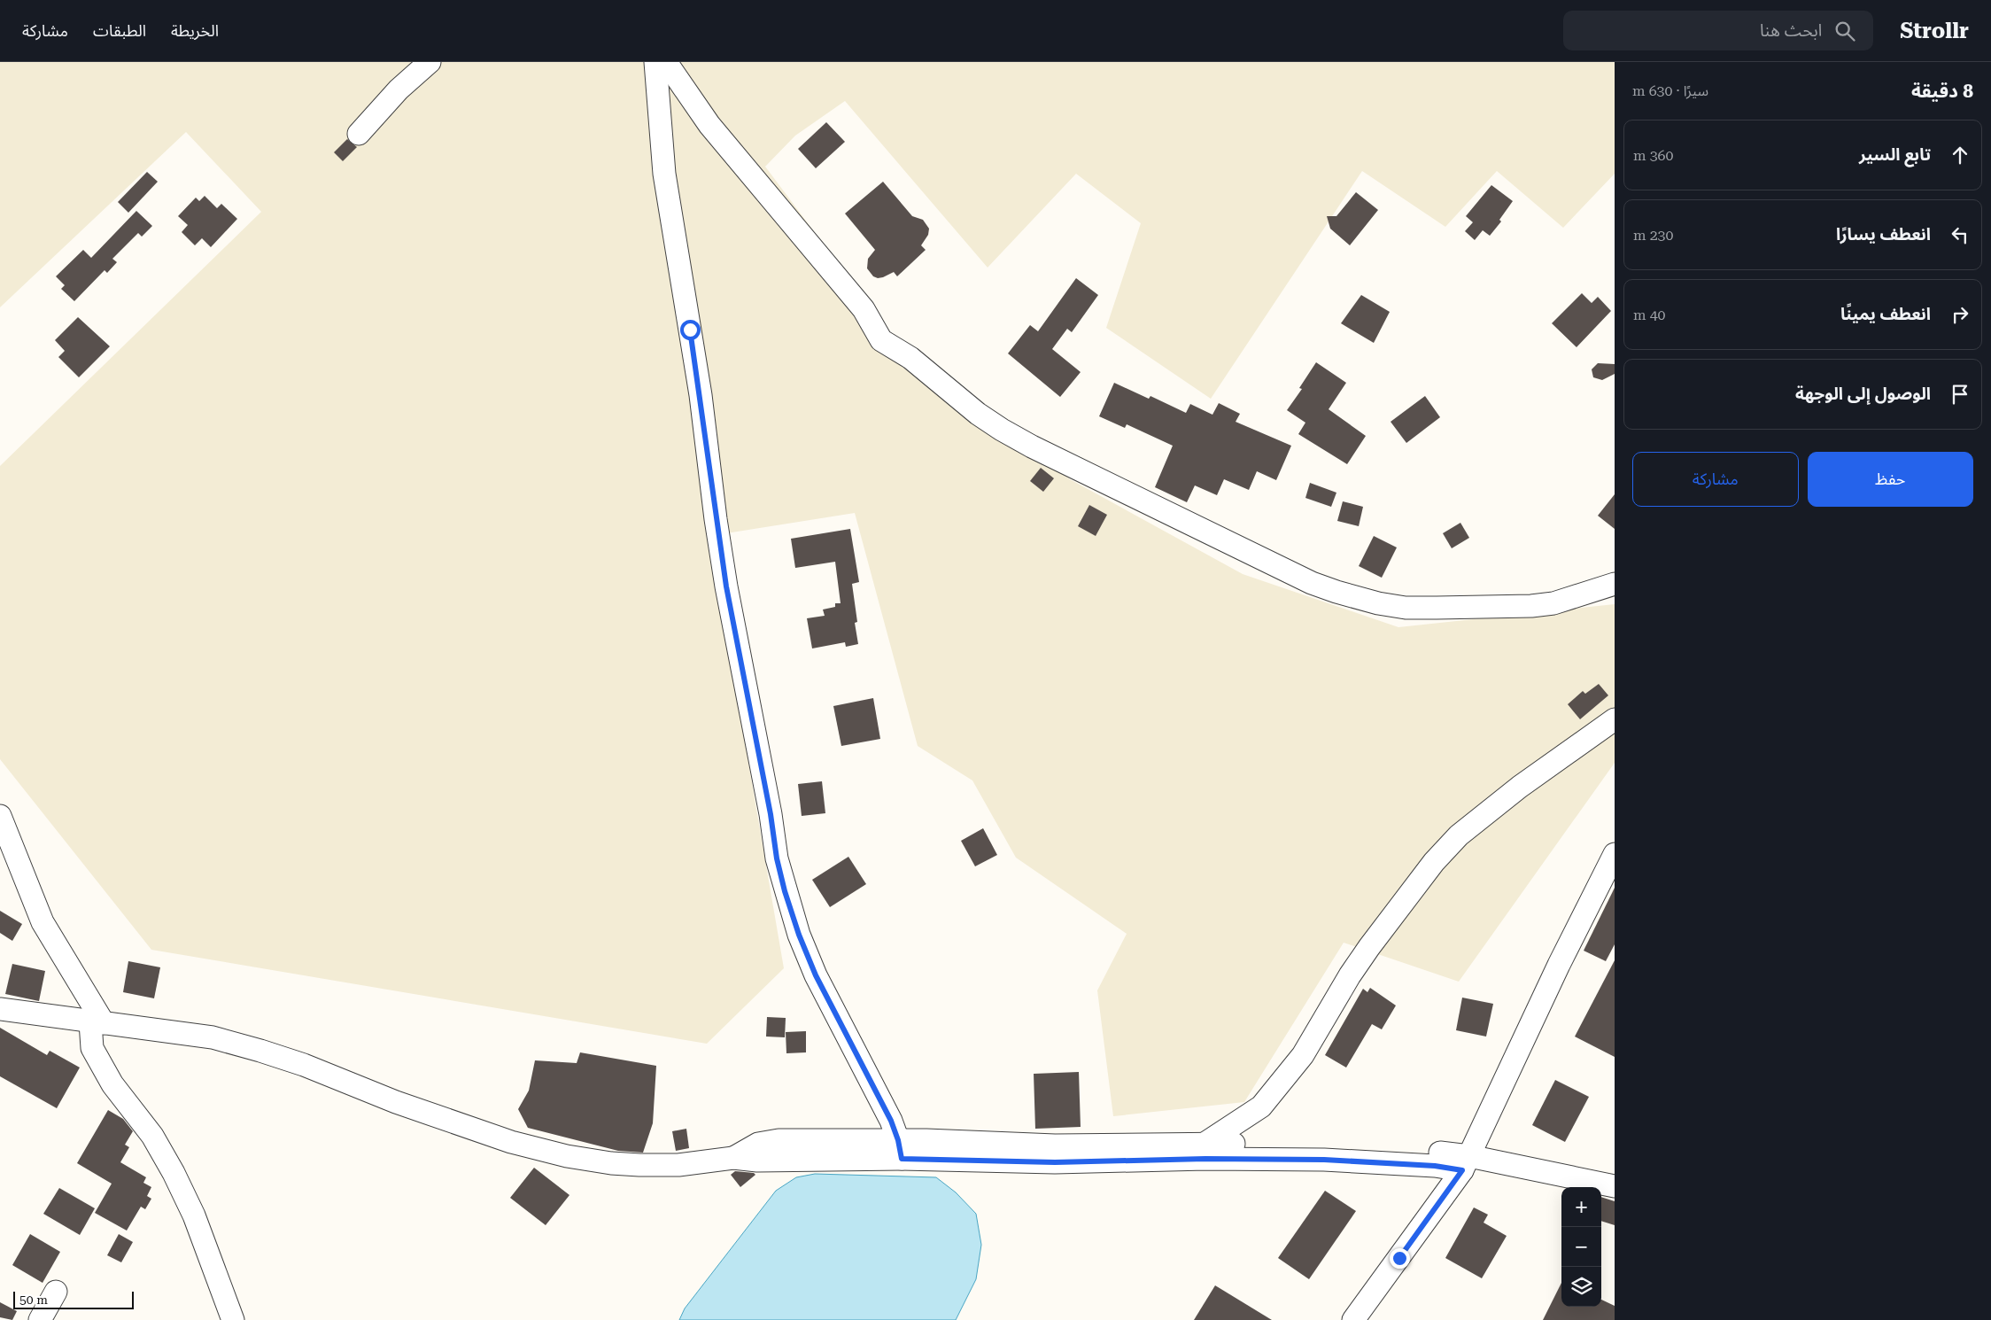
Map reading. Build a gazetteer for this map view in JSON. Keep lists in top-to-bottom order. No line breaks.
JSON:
{"scale_bar":"50 m","page":{"header":"Strollr","search":"ابحث هنا","nav":["الخريطة","الطبقات","مشاركة"],"heading":["8 دقيقة","سيرًا · 630 m"],"list":[["تابع السير","360 m"],["انعطف يسارًا","230 m"],["انعطف يمينًا","40 m"],"الوصول إلى الوجهة"],"buttons":["حفظ","مشاركة"],"map_buttons":["+","−"],"scale":"50 m"}}
